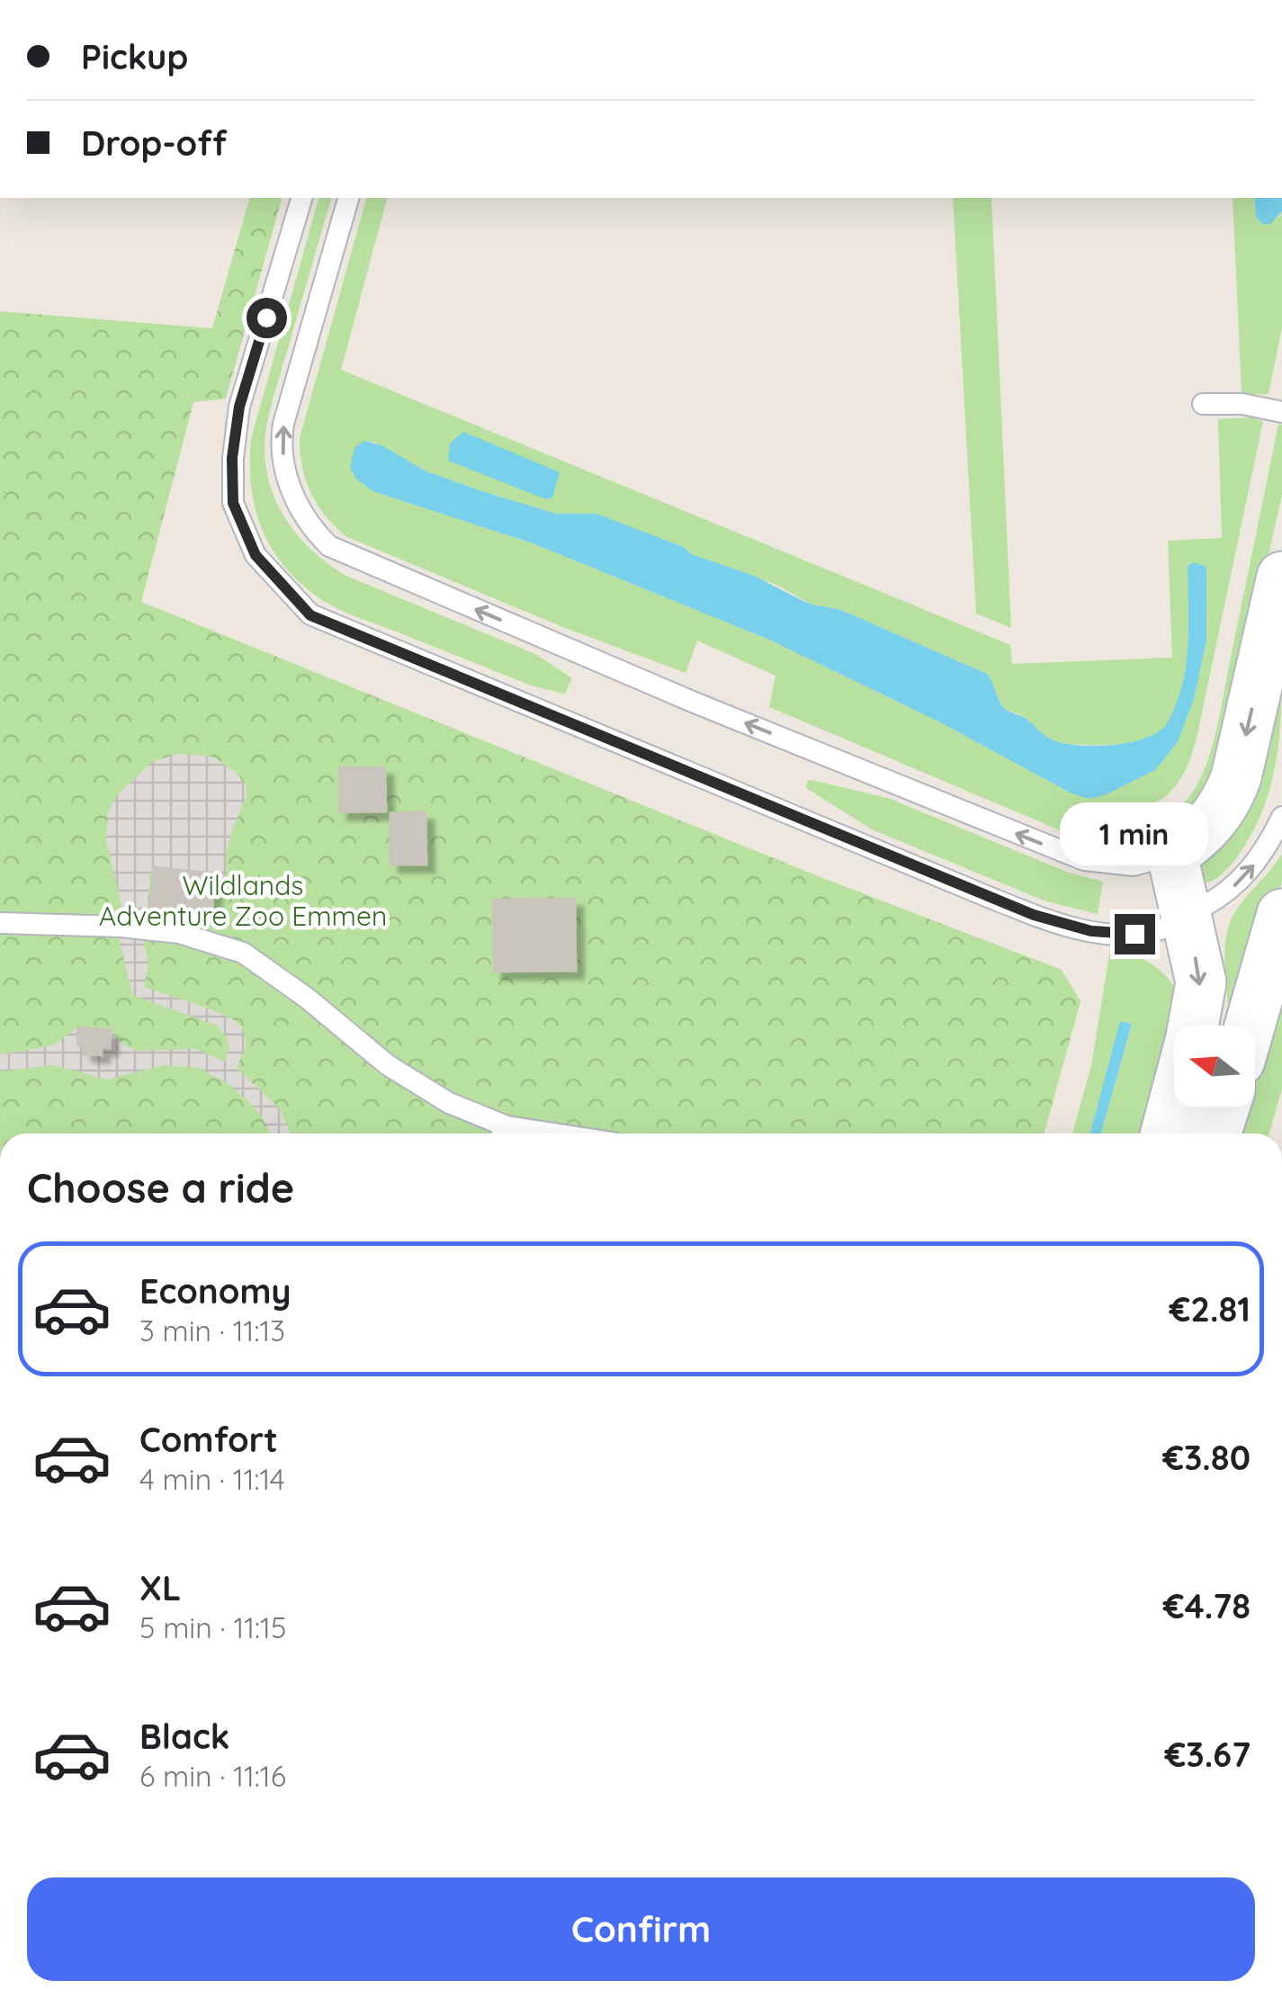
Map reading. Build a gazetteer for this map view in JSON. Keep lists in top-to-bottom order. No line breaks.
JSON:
{"parks":["Wildlands Adventure Zoo Emmen"],"north":"left","page":{"banner":["Pickup","Drop-off"],"bubble":"1 min","heading":"Choose a ride","list":[{"name":"Economy","note":"3 min · 11:13","value":"€2.81"},{"name":"Comfort","note":"4 min · 11:14","value":"€3.80"},{"name":"XL","note":"5 min · 11:15","value":"€4.78"},{"name":"Black","note":"6 min · 11:16","value":"€3.67"}],"buttons":"Confirm"}}
